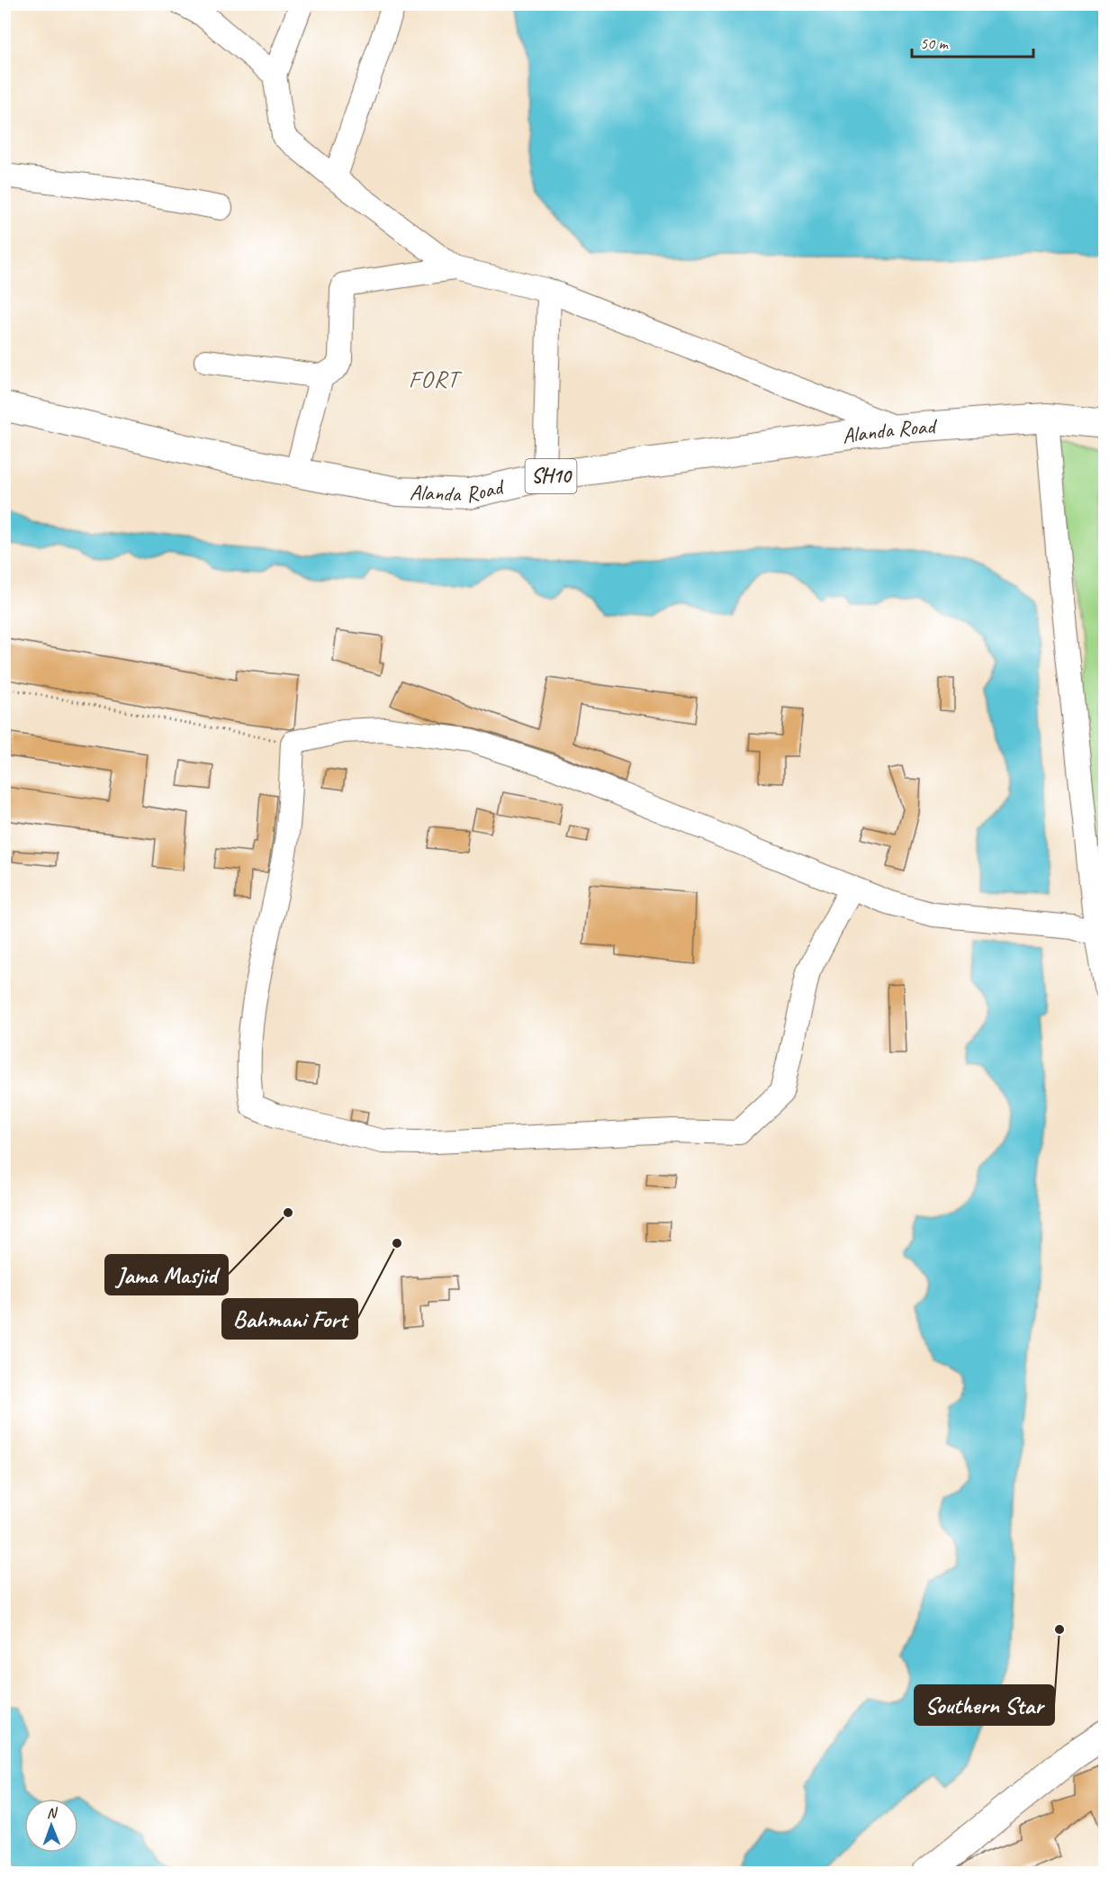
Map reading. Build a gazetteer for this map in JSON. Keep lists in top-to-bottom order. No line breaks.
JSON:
{"streets":{"main road":["Alanda Road","SH10"]},"districts":["FORT"],"places":["Jama Masjid","Bahmani Fort","Southern Star"],"scale_bar":"50 m","north":"top"}
